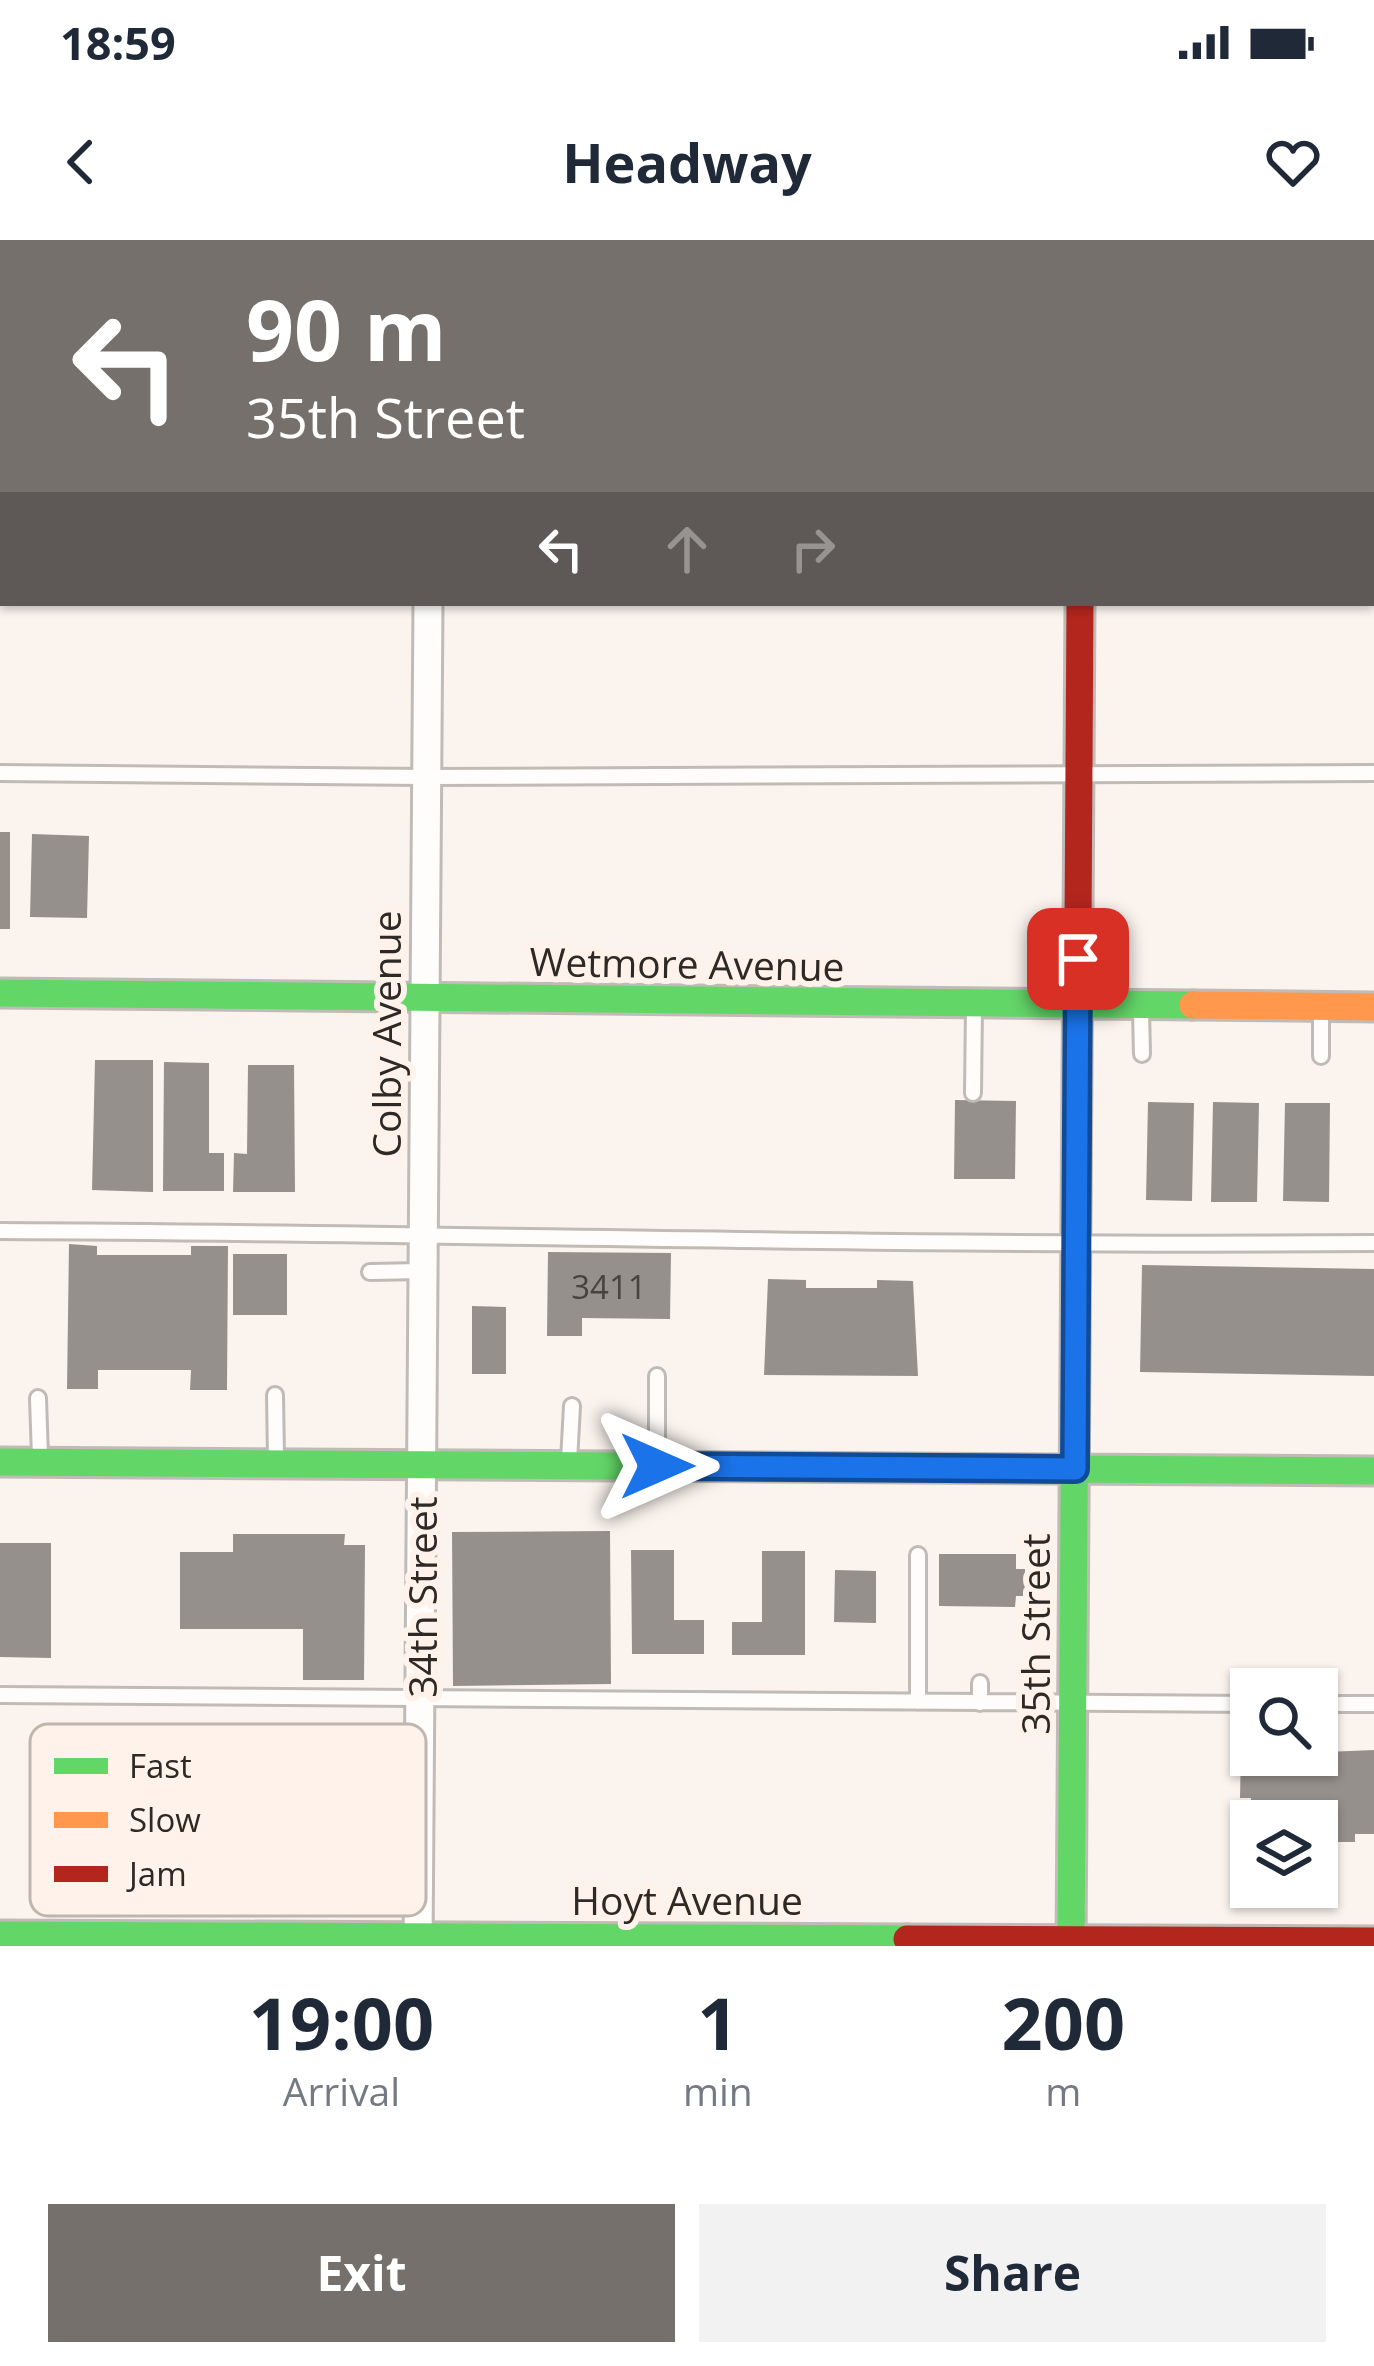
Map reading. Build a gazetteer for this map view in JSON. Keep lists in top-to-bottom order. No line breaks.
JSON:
{"streets":{"street":["Wetmore Avenue","Colby Avenue","34th Street","35th Street","Hoyt Avenue"]},"crossings":[["Wetmore Avenue","Colby Avenue"],["Wetmore Avenue","35th Street"],["Colby Avenue","34th Street"],["35th Street","Hoyt Avenue"]],"house_numbers":["3411"],"legend":["Fast","Slow","Jam"],"page":{"status":"18:59","header":"Headway","turn":["90 m","35th Street"],"eta":["19:00","Arrival","1","min","200","m"],"buttons":["Exit","Share"]}}
